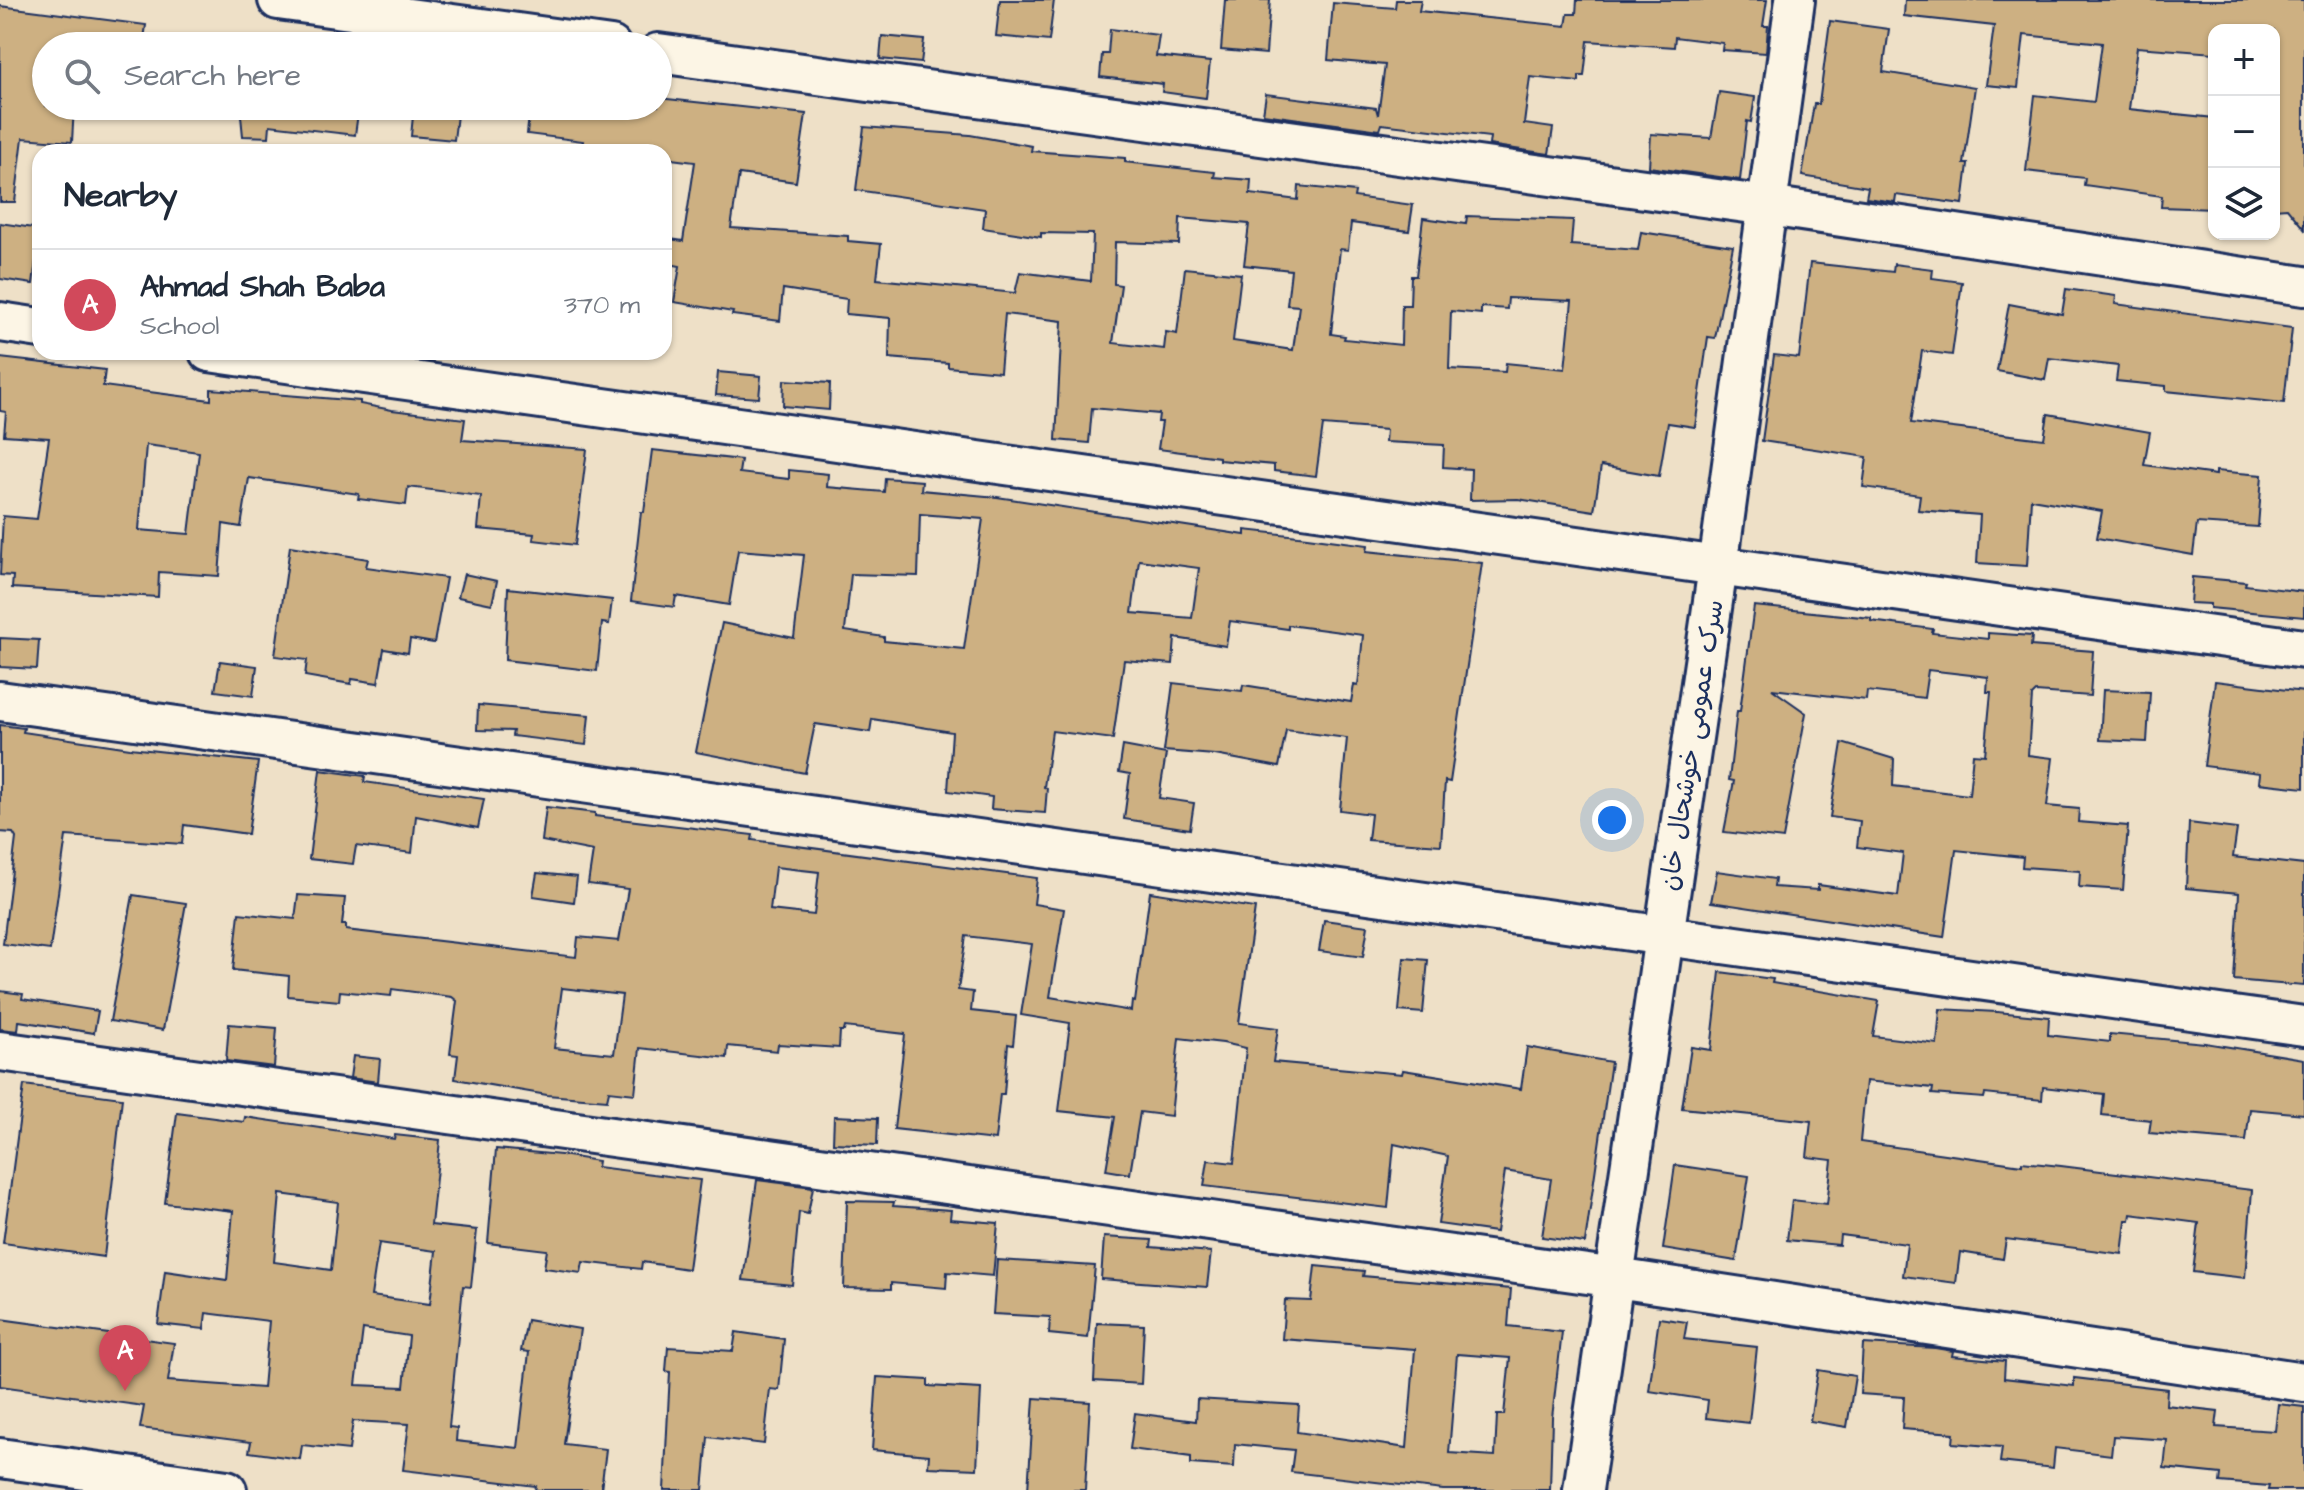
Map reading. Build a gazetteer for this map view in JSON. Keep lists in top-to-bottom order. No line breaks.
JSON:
{"streets":{"street":["سرک عمومی خوشحال خان"]},"page":{"map_buttons":["+","−"],"search":"Search here","heading":"Nearby","list":[{"mark":"A","name":"Ahmad Shah Baba","note":"School","value":"370 m"}],"pins":"A"}}
